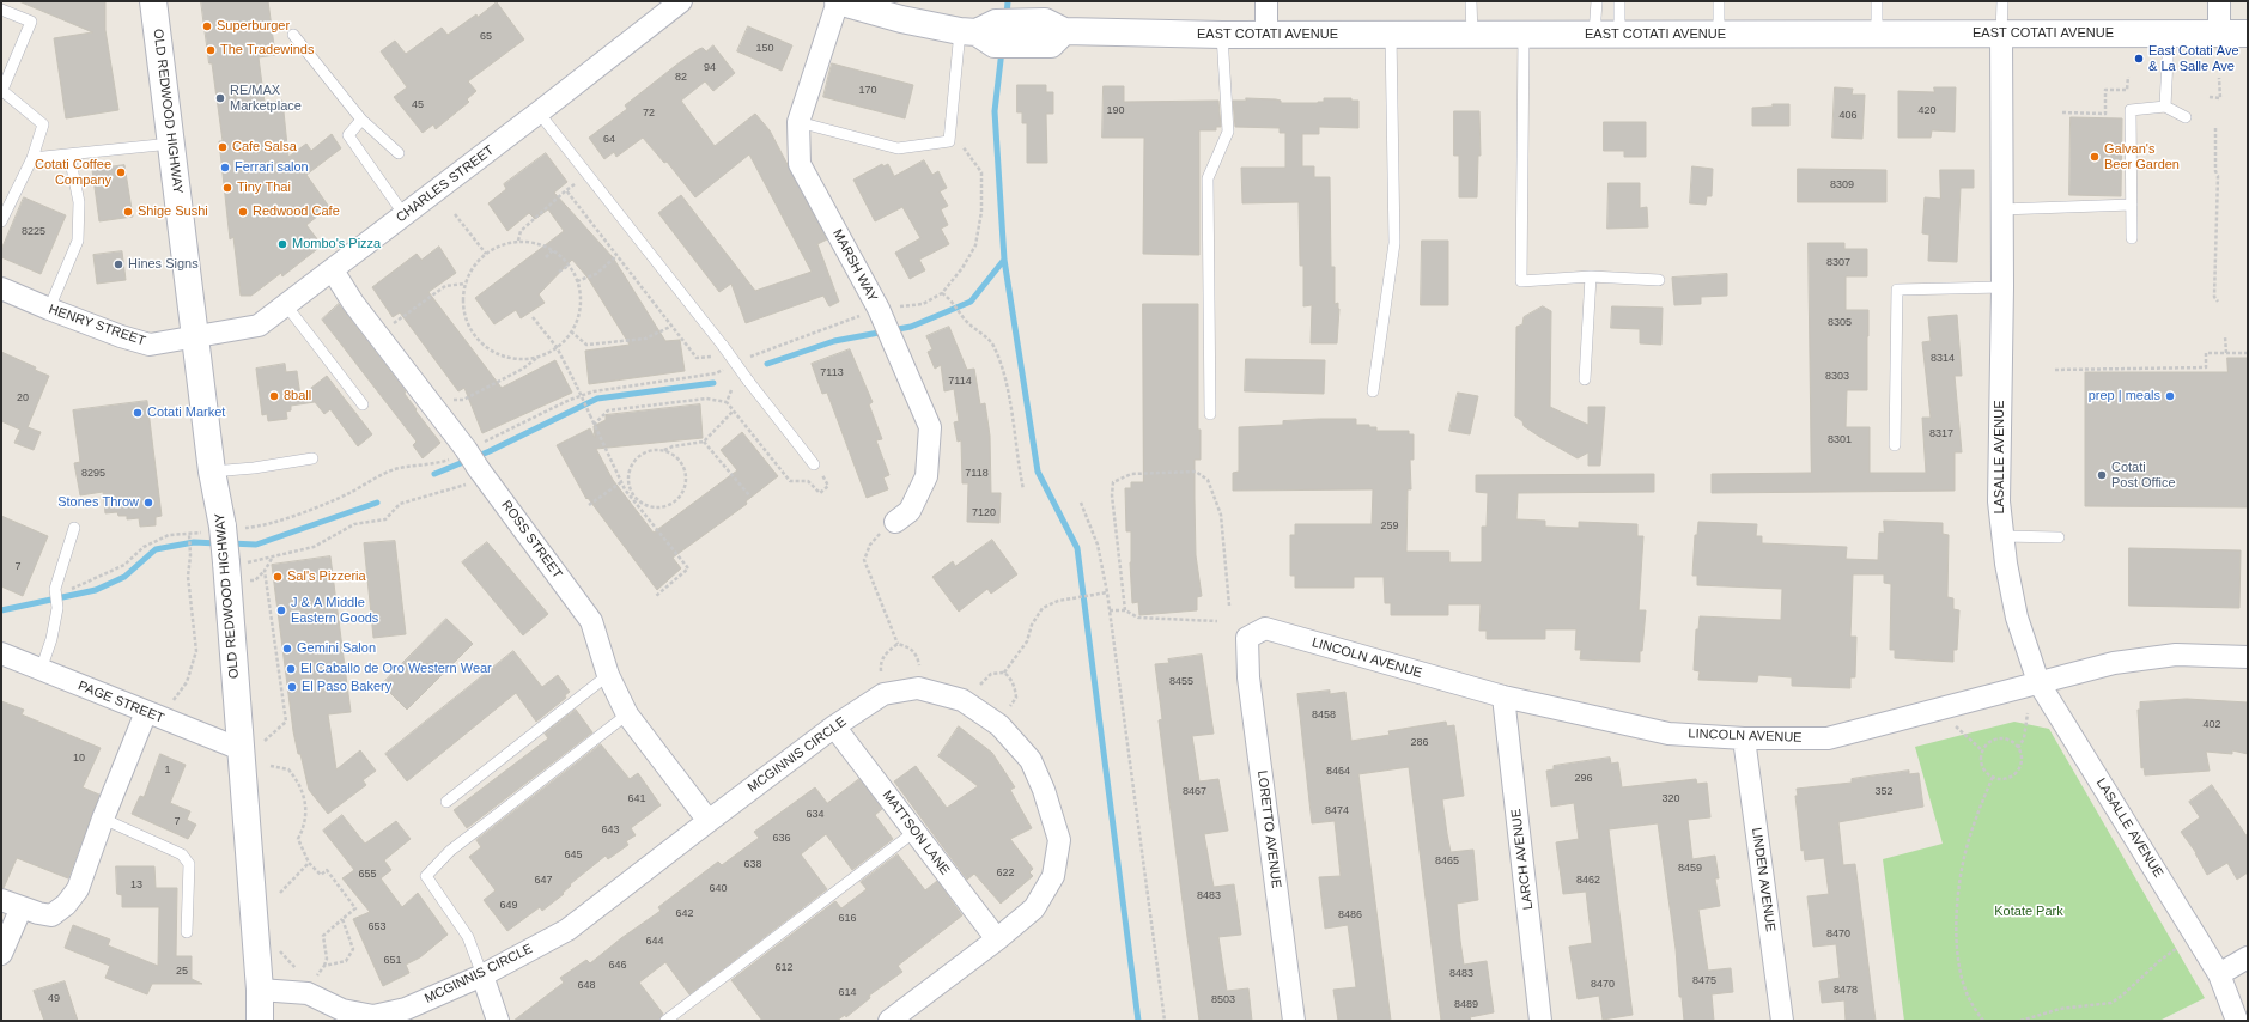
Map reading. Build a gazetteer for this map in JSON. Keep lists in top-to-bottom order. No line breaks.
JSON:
{"streets":{"main road":["EAST COTATI AVENUE","OLD REDWOOD HIGHWAY"],"street":["CHARLES STREET","MARSH WAY","HENRY STREET","LASALLE AVENUE","ROSS STREET","LINCOLN AVENUE","PAGE STREET","MCGINNIS CIRCLE","LORETTO AVENUE","MATTSON LANE","LARCH AVENUE","LINDEN AVENUE"]},"crossings":[["EAST COTATI AVENUE","LASALLE AVENUE"],["OLD REDWOOD HIGHWAY","CHARLES STREET"],["OLD REDWOOD HIGHWAY","HENRY STREET"],["OLD REDWOOD HIGHWAY","PAGE STREET"],["OLD REDWOOD HIGHWAY","MCGINNIS CIRCLE"],["CHARLES STREET","HENRY STREET"],["CHARLES STREET","ROSS STREET"],["LASALLE AVENUE","LINCOLN AVENUE"],["ROSS STREET","MCGINNIS CIRCLE"],["LINCOLN AVENUE","LORETTO AVENUE"],["LINCOLN AVENUE","LARCH AVENUE"],["LINCOLN AVENUE","LINDEN AVENUE"],["MCGINNIS CIRCLE","MATTSON LANE"]],"parks":["Kotate Park"],"places":["Superburger","The Tradewinds","East Cotati Ave & La Salle Ave","RE/MAX Marketplace","Cafe Salsa","Galvan's Beer Garden","Ferrari salon","Cotati Coffee Company","Tiny Thai","Shige Sushi","Redwood Cafe","Mombo's Pizza","Hines Signs","8ball","prep | meals","Cotati Market","Cotati Post Office","Stones Throw","Sal's Pizzeria","J & A Middle Eastern Goods","Gemini Salon","El Caballo de Oro Western Wear","El Paso Bakery"],"house_numbers":["65","150","94","82","170","45","190","420","72","406","64","8309","8225","8307","8305","8314","7113","8303","7114","20","8317","8301","8295","7118","7120","259","7","8455","8458","402","286","10","1","8464","296","8467","352","641","320","8474","634","7","643","636","645","8465","638","8459","622","655","647","8462","13","640","8483","649","642","8486","616","653","8470","644","651","646","612","25","8483","8475","8470","648","8478","614","49","8503","8489"]}
